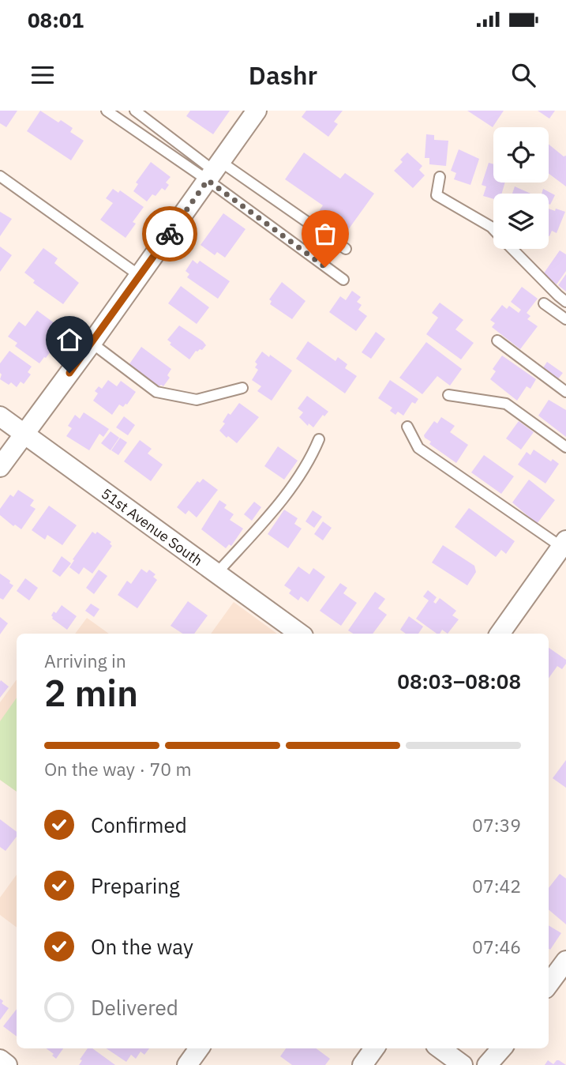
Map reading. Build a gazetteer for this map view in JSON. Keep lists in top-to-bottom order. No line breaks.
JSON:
{"streets":{"street":["51st Avenue South"]},"page":{"status":"08:01","header":"Dashr","heading":["2 min","Arriving in","08:03–08:08"],"bar":"On the way · 70 m","list":[["Confirmed","07:39"],["Preparing","07:42"],["On the way","07:46"],"Delivered"]}}
